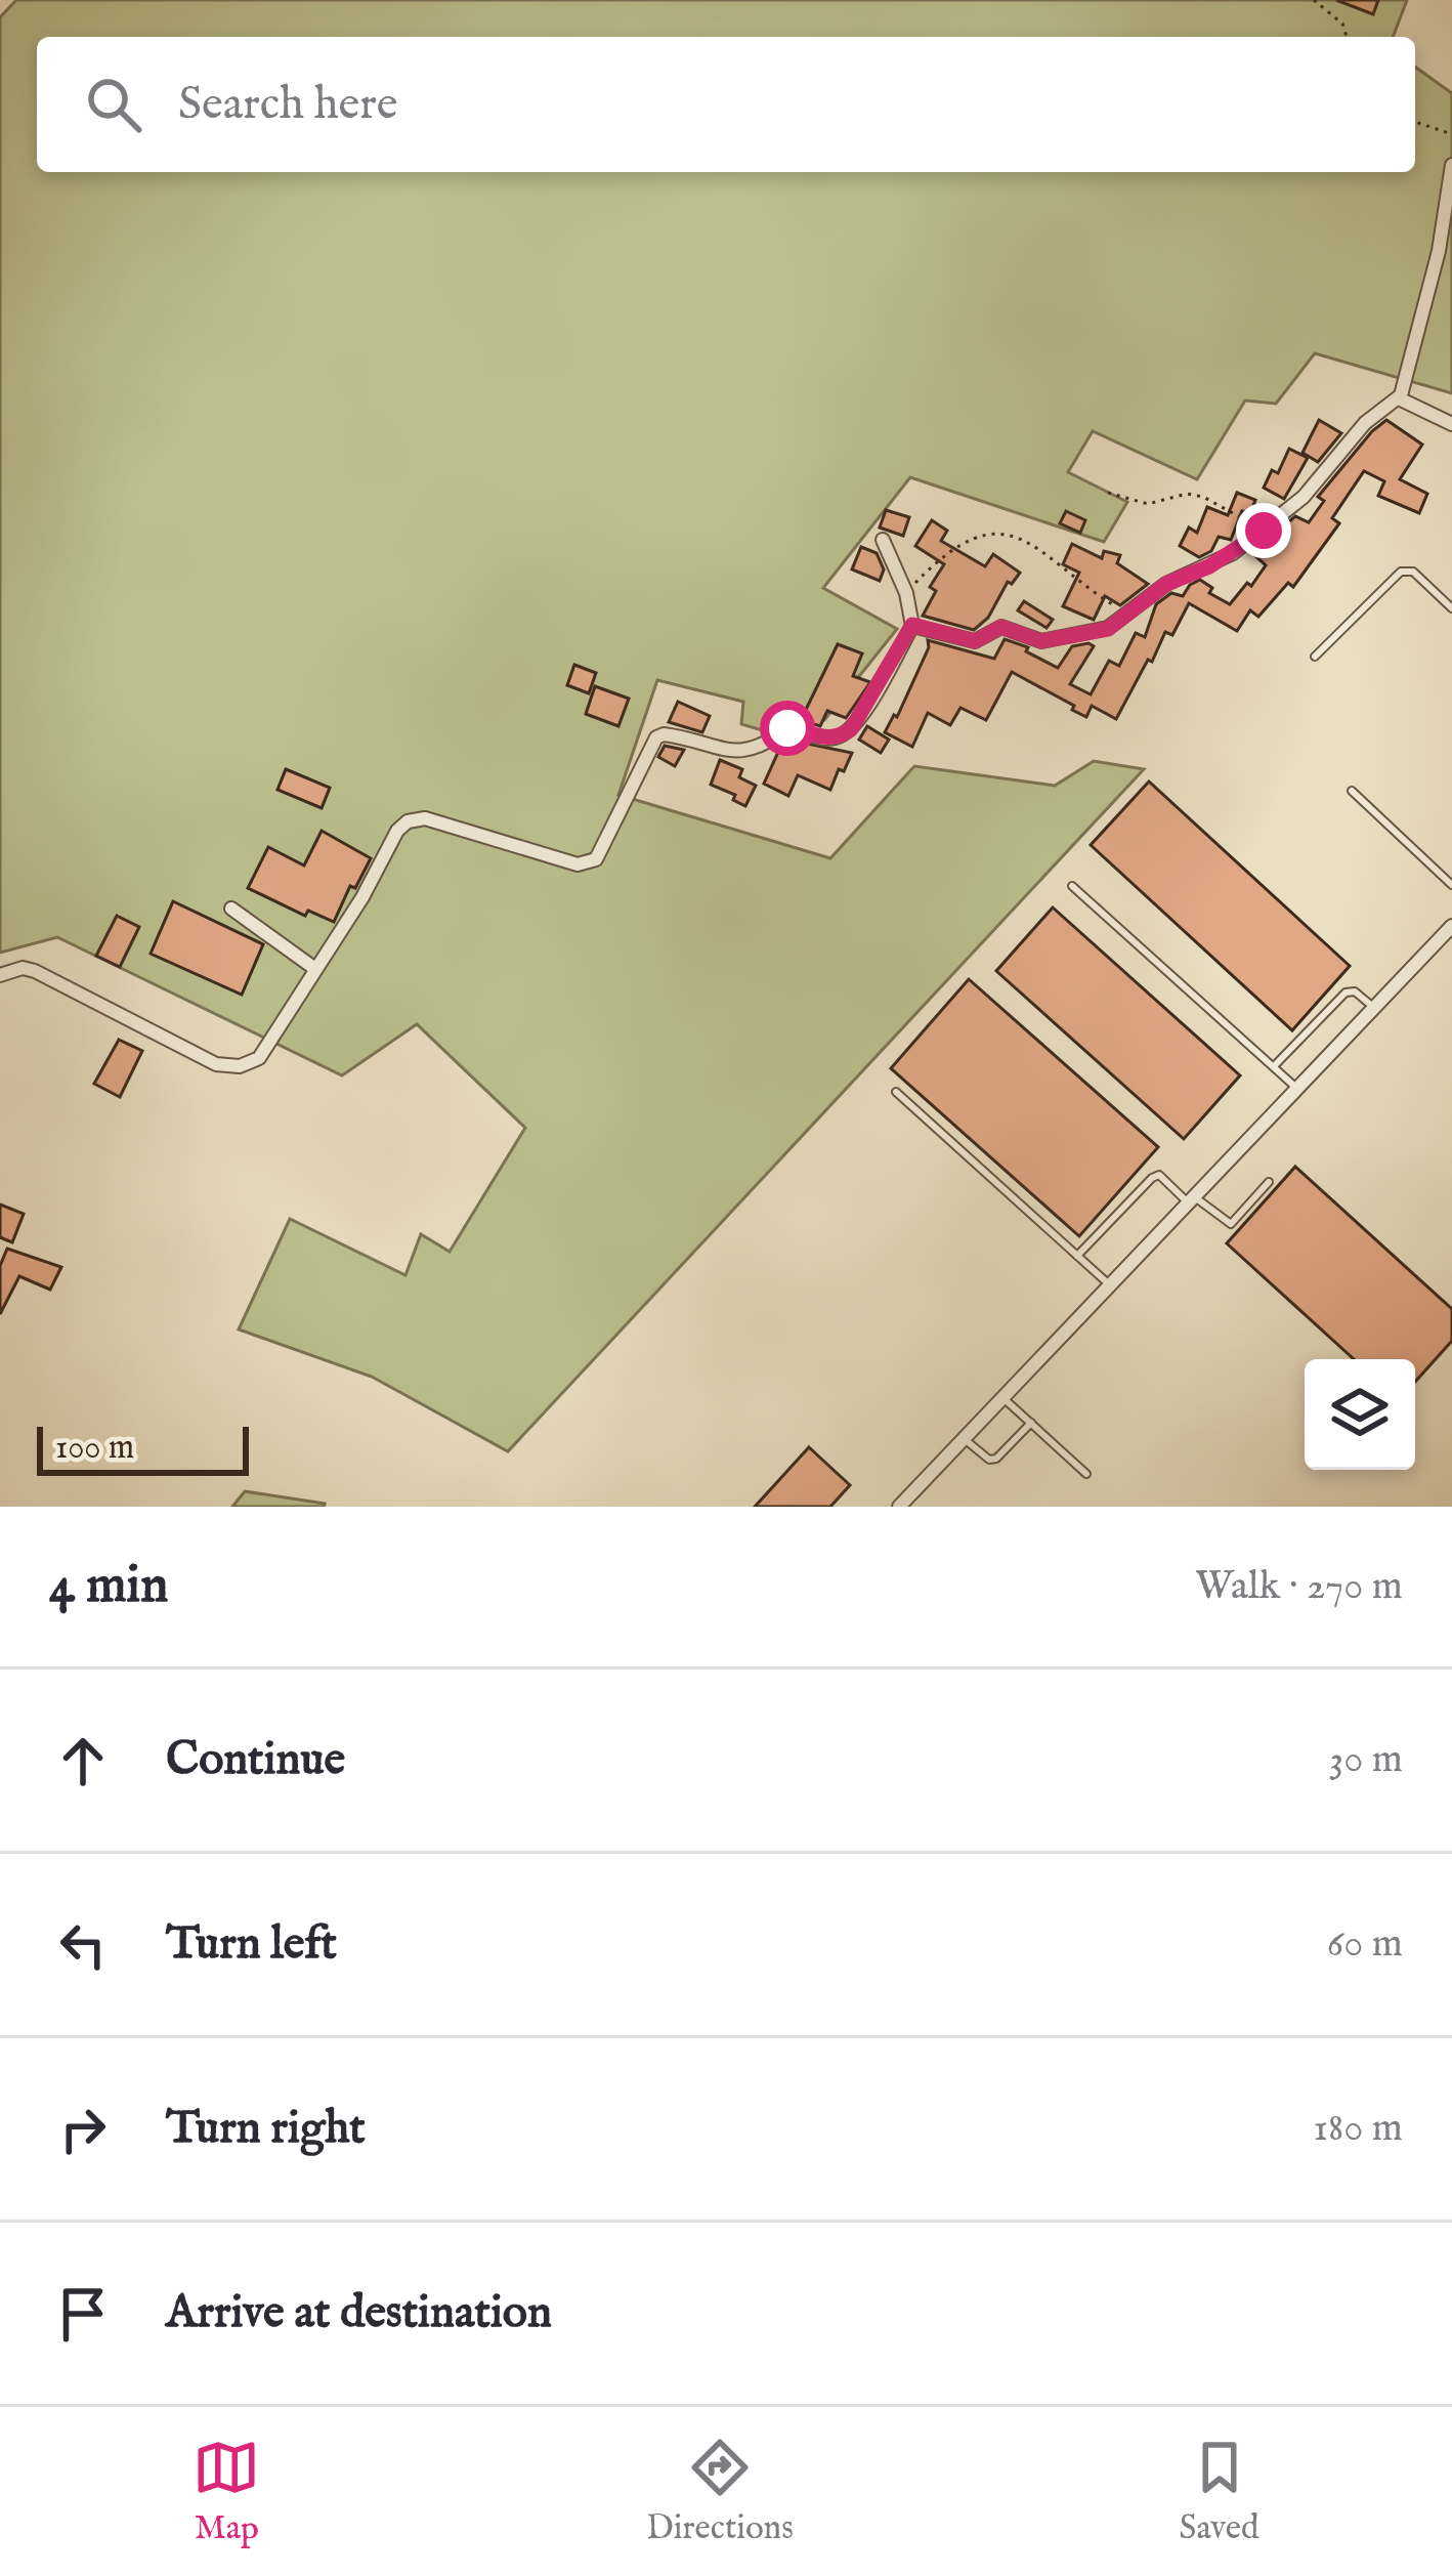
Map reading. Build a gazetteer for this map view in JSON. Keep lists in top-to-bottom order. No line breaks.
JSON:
{"scale_bar":"100 m","page":{"search":"Search here","scale":"100 m","heading":["4 min","Walk · 270 m"],"list":[["Continue","30 m"],["Turn left","60 m"],["Turn right","180 m"],"Arrive at destination"],"nav":["Map","Directions","Saved"]}}
